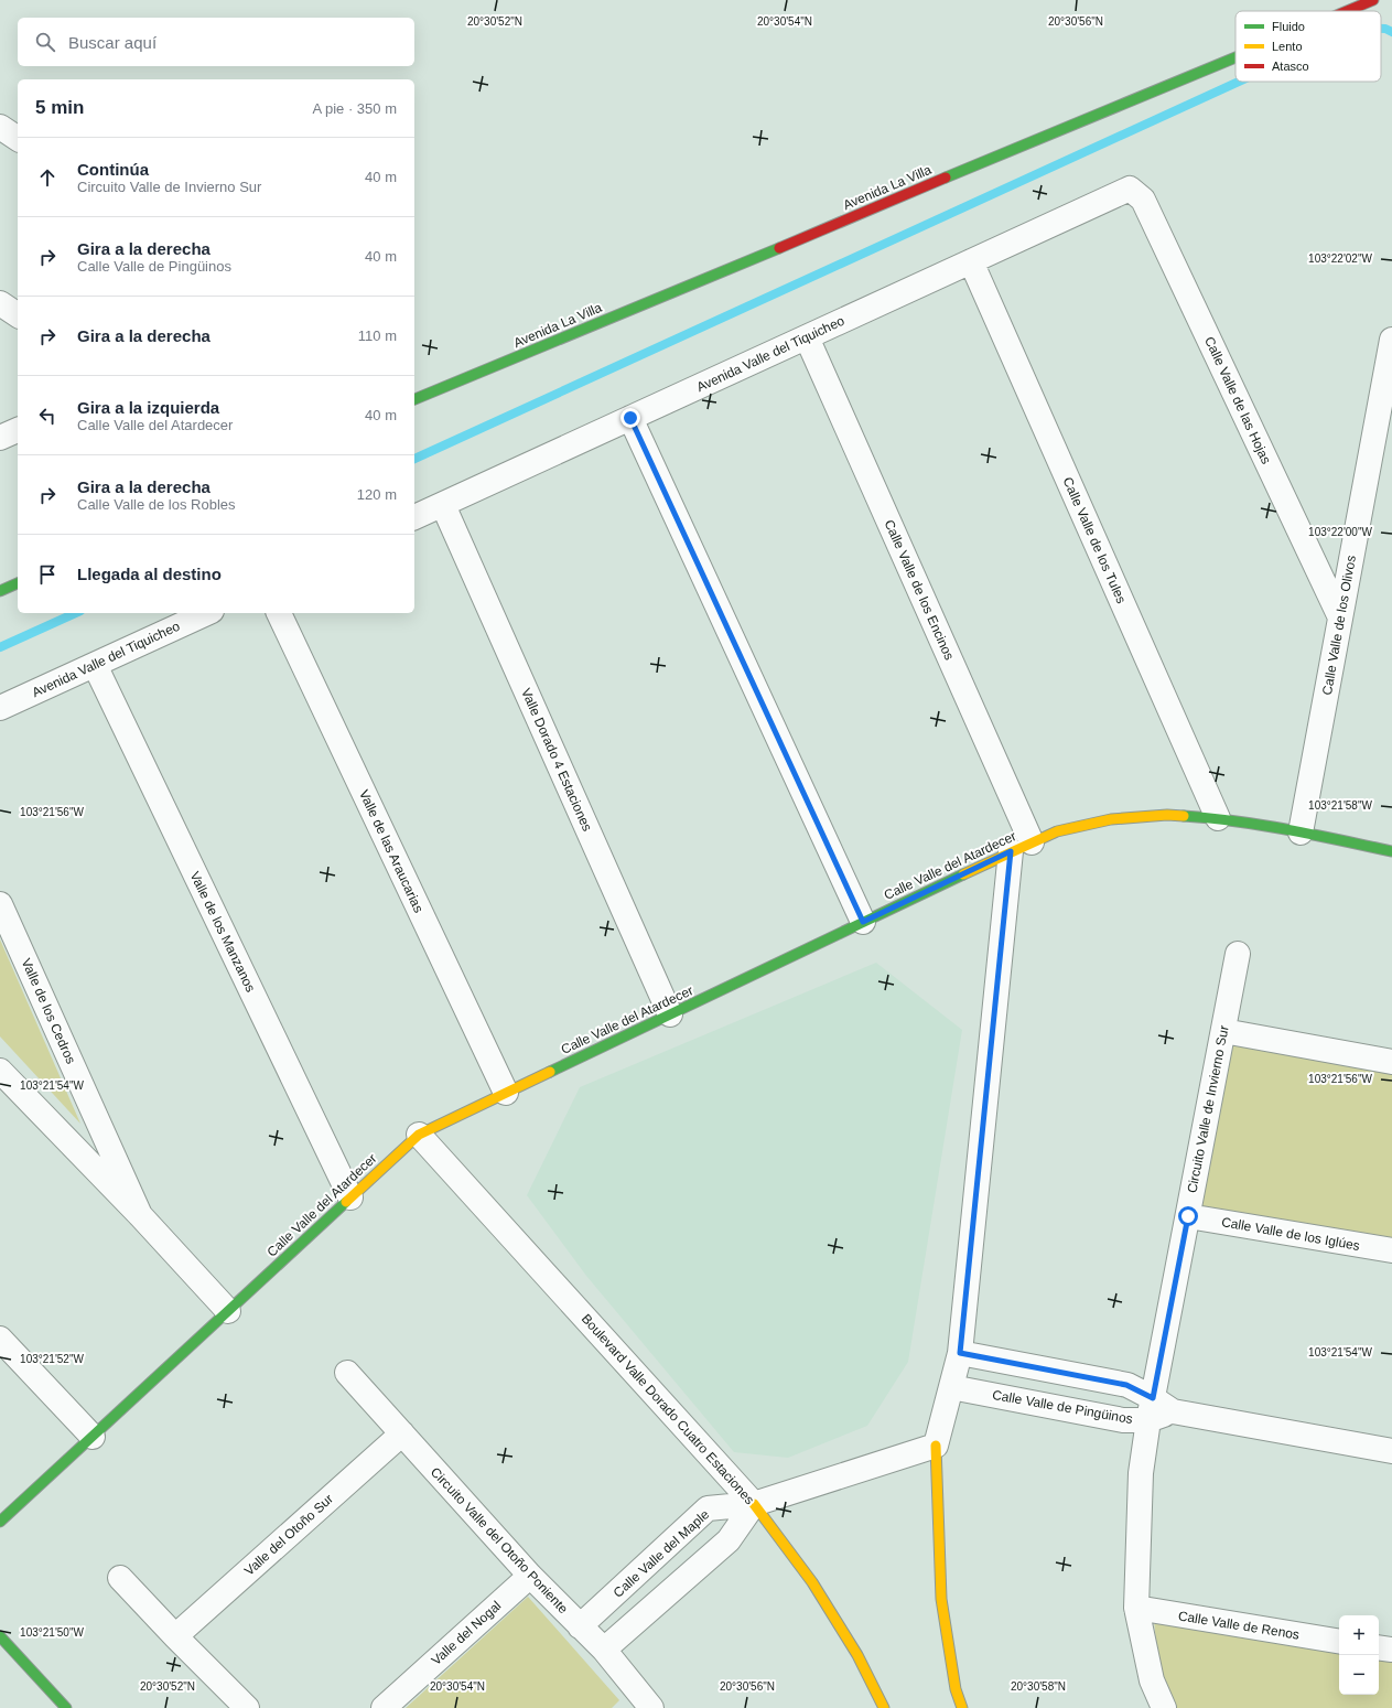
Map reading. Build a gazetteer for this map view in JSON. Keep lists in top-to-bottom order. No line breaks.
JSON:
{"streets":{"street":["Avenida La Villa","Avenida Valle del Tiquicheo","Calle Valle de las Hojas","Calle Valle de los Tules","Calle Valle de los Encinos","Calle Valle de los Olivos","Valle Dorado 4 Estaciones","Valle de las Araucarias","Calle Valle del Atardecer","Valle de los Manzanos","Valle de los Cedros","Circuito Valle de Invierno Sur","Calle Valle de los Iglúes","Calle Valle de Pingüinos","Boulevard Valle Dorado Cuatro Estaciones","Valle del Otoño Sur","Circuito Valle del Otoño Poniente","Calle Valle del Maple","Calle Valle de Renos","Valle del Nogal"]},"crossings":[["Avenida Valle del Tiquicheo","Calle Valle de las Hojas"],["Avenida Valle del Tiquicheo","Calle Valle de los Tules"],["Avenida Valle del Tiquicheo","Calle Valle de los Encinos"],["Avenida Valle del Tiquicheo","Valle Dorado 4 Estaciones"],["Avenida Valle del Tiquicheo","Valle de los Manzanos"],["Calle Valle de las Hojas","Calle Valle de los Olivos"],["Calle Valle de los Tules","Calle Valle del Atardecer"],["Calle Valle de los Encinos","Calle Valle del Atardecer"],["Calle Valle de los Olivos","Calle Valle del Atardecer"],["Valle Dorado 4 Estaciones","Calle Valle del Atardecer"],["Valle de las Araucarias","Calle Valle del Atardecer"],["Calle Valle del Atardecer","Valle de los Manzanos"],["Calle Valle del Atardecer","Valle de los Cedros"],["Calle Valle del Atardecer","Boulevard Valle Dorado Cuatro Estaciones"],["Circuito Valle de Invierno Sur","Calle Valle de los Iglúes"],["Circuito Valle de Invierno Sur","Calle Valle de Pingüinos"],["Circuito Valle de Invierno Sur","Calle Valle de Renos"],["Boulevard Valle Dorado Cuatro Estaciones","Calle Valle del Maple"],["Valle del Otoño Sur","Circuito Valle del Otoño Poniente"],["Circuito Valle del Otoño Poniente","Calle Valle del Maple"],["Circuito Valle del Otoño Poniente","Valle del Nogal"]],"legend":["Fluido","Lento","Atasco"],"page":{"search":"Buscar aquí","heading":["5 min","A pie · 350 m"],"list":[["Continúa","Circuito Valle de Invierno Sur","40 m"],["Gira a la derecha","Calle Valle de Pingüinos","40 m"],["Gira a la derecha","110 m"],["Gira a la izquierda","Calle Valle del Atardecer","40 m"],["Gira a la derecha","Calle Valle de los Robles","120 m"],"Llegada al destino"],"map_buttons":["+","−"]},"coordinates":["20°30'52\"N","20°30'54\"N","20°30'56\"N","103°22'02\"W","103°22'00\"W","103°21'58\"W","103°21'56\"W","103°21'54\"W","103°21'52\"W","103°21'50\"W","20°30'58\"N"]}
